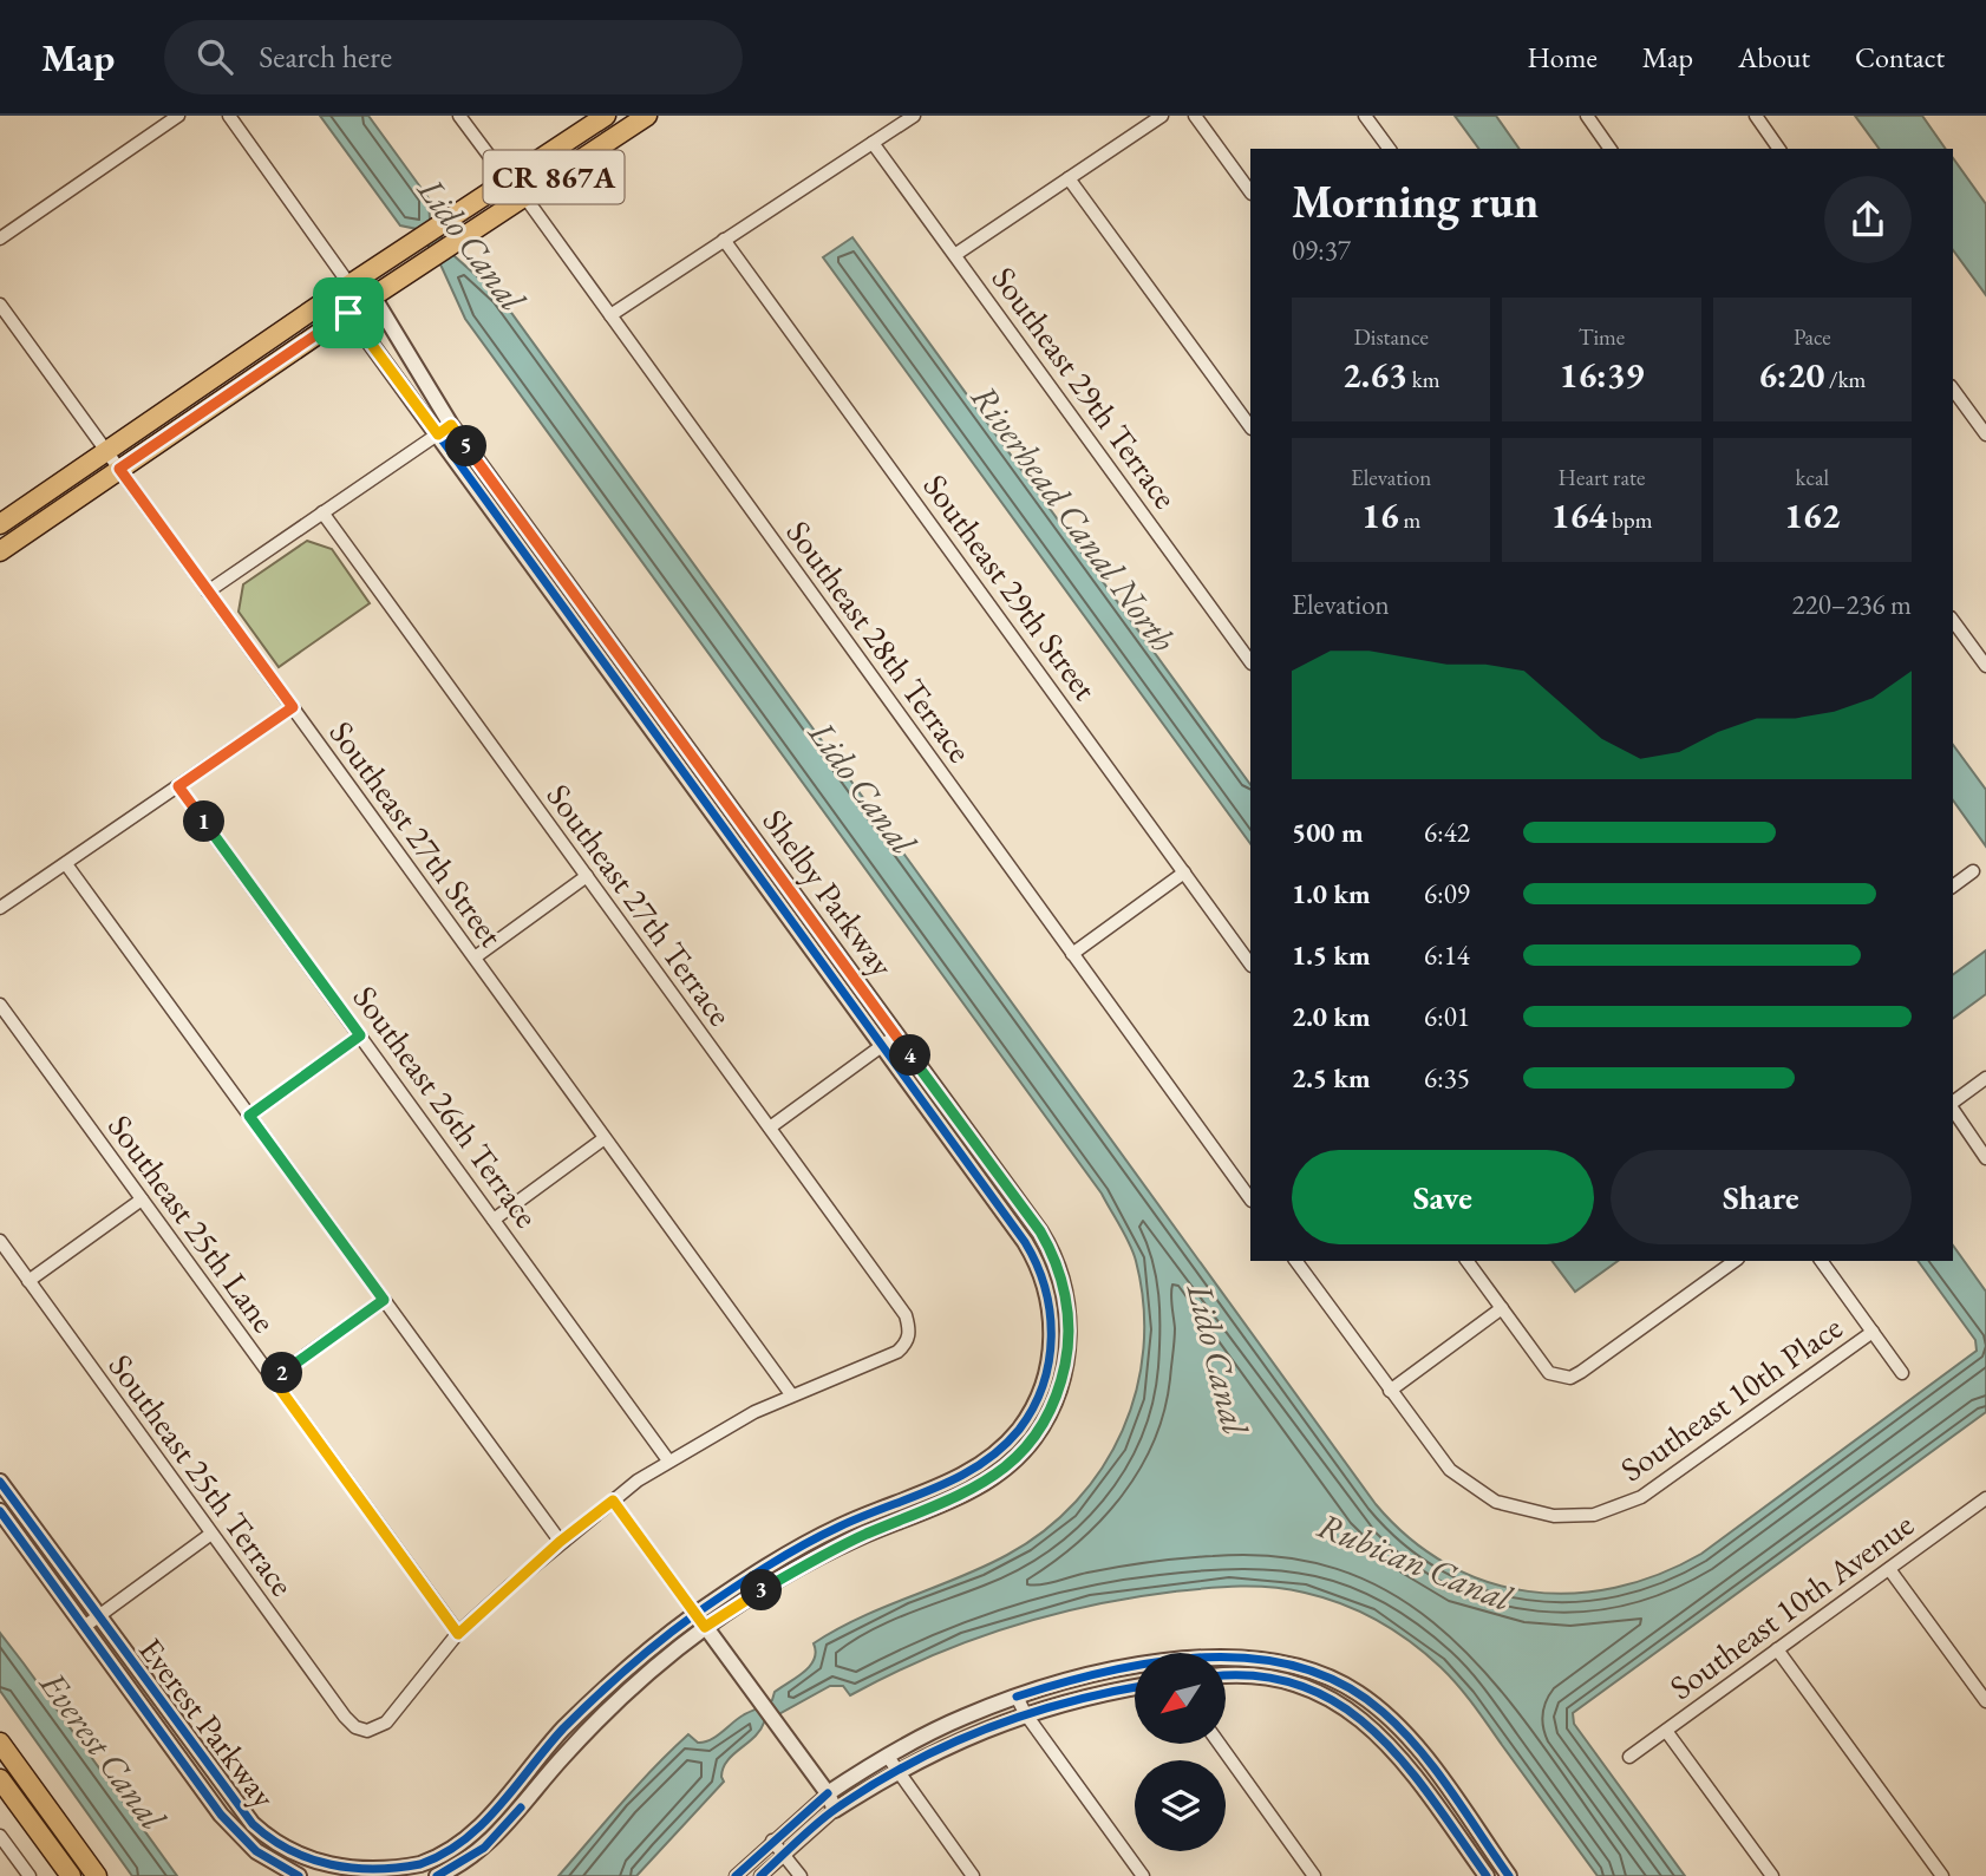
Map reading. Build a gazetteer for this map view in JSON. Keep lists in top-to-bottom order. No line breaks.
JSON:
{"streets":{"main road":["CR 867A"],"street":["Southeast 29th Terrace","Southeast 29th Street","Southeast 28th Terrace","Southeast 27th Street","Shelby Parkway","Southeast 27th Terrace","Southeast 26th Terrace","Southeast 25th Lane","Southeast 10th Place","Southeast 25th Terrace","Southeast 10th Avenue","Everest Parkway"]},"crossings":[["CR 867A","Southeast 28th Terrace"],["CR 867A","Southeast 27th Street"],["CR 867A","Shelby Parkway"],["Southeast 27th Street","Southeast 27th Terrace"],["Shelby Parkway","Everest Parkway"],["Southeast 25th Lane","Southeast 25th Terrace"]],"water":["Lido Canal","Riverhead Canal North","Rubican Canal","Everest Canal"],"north":"bottom left","page":{"header":"Map","search":"Search here","nav":["Home","Map","About","Contact"],"heading":["Morning run","09:37"],"stats":[["Distance","2.63 km"],["Time","16:39"],["Pace","6:20 /km"],["Elevation","16 m"],["Heart rate","164 bpm"],["kcal","162"]],"pins":["5","1","4","2","3"],"chart":["Elevation","220–236 m"],"list":[{"name":"500 m","note":"6:42"},{"name":"1.0 km","note":"6:09"},{"name":"1.5 km","note":"6:14"},{"name":"2.0 km","note":"6:01"},{"name":"2.5 km","note":"6:35"}],"buttons":["Save","Share"]}}
